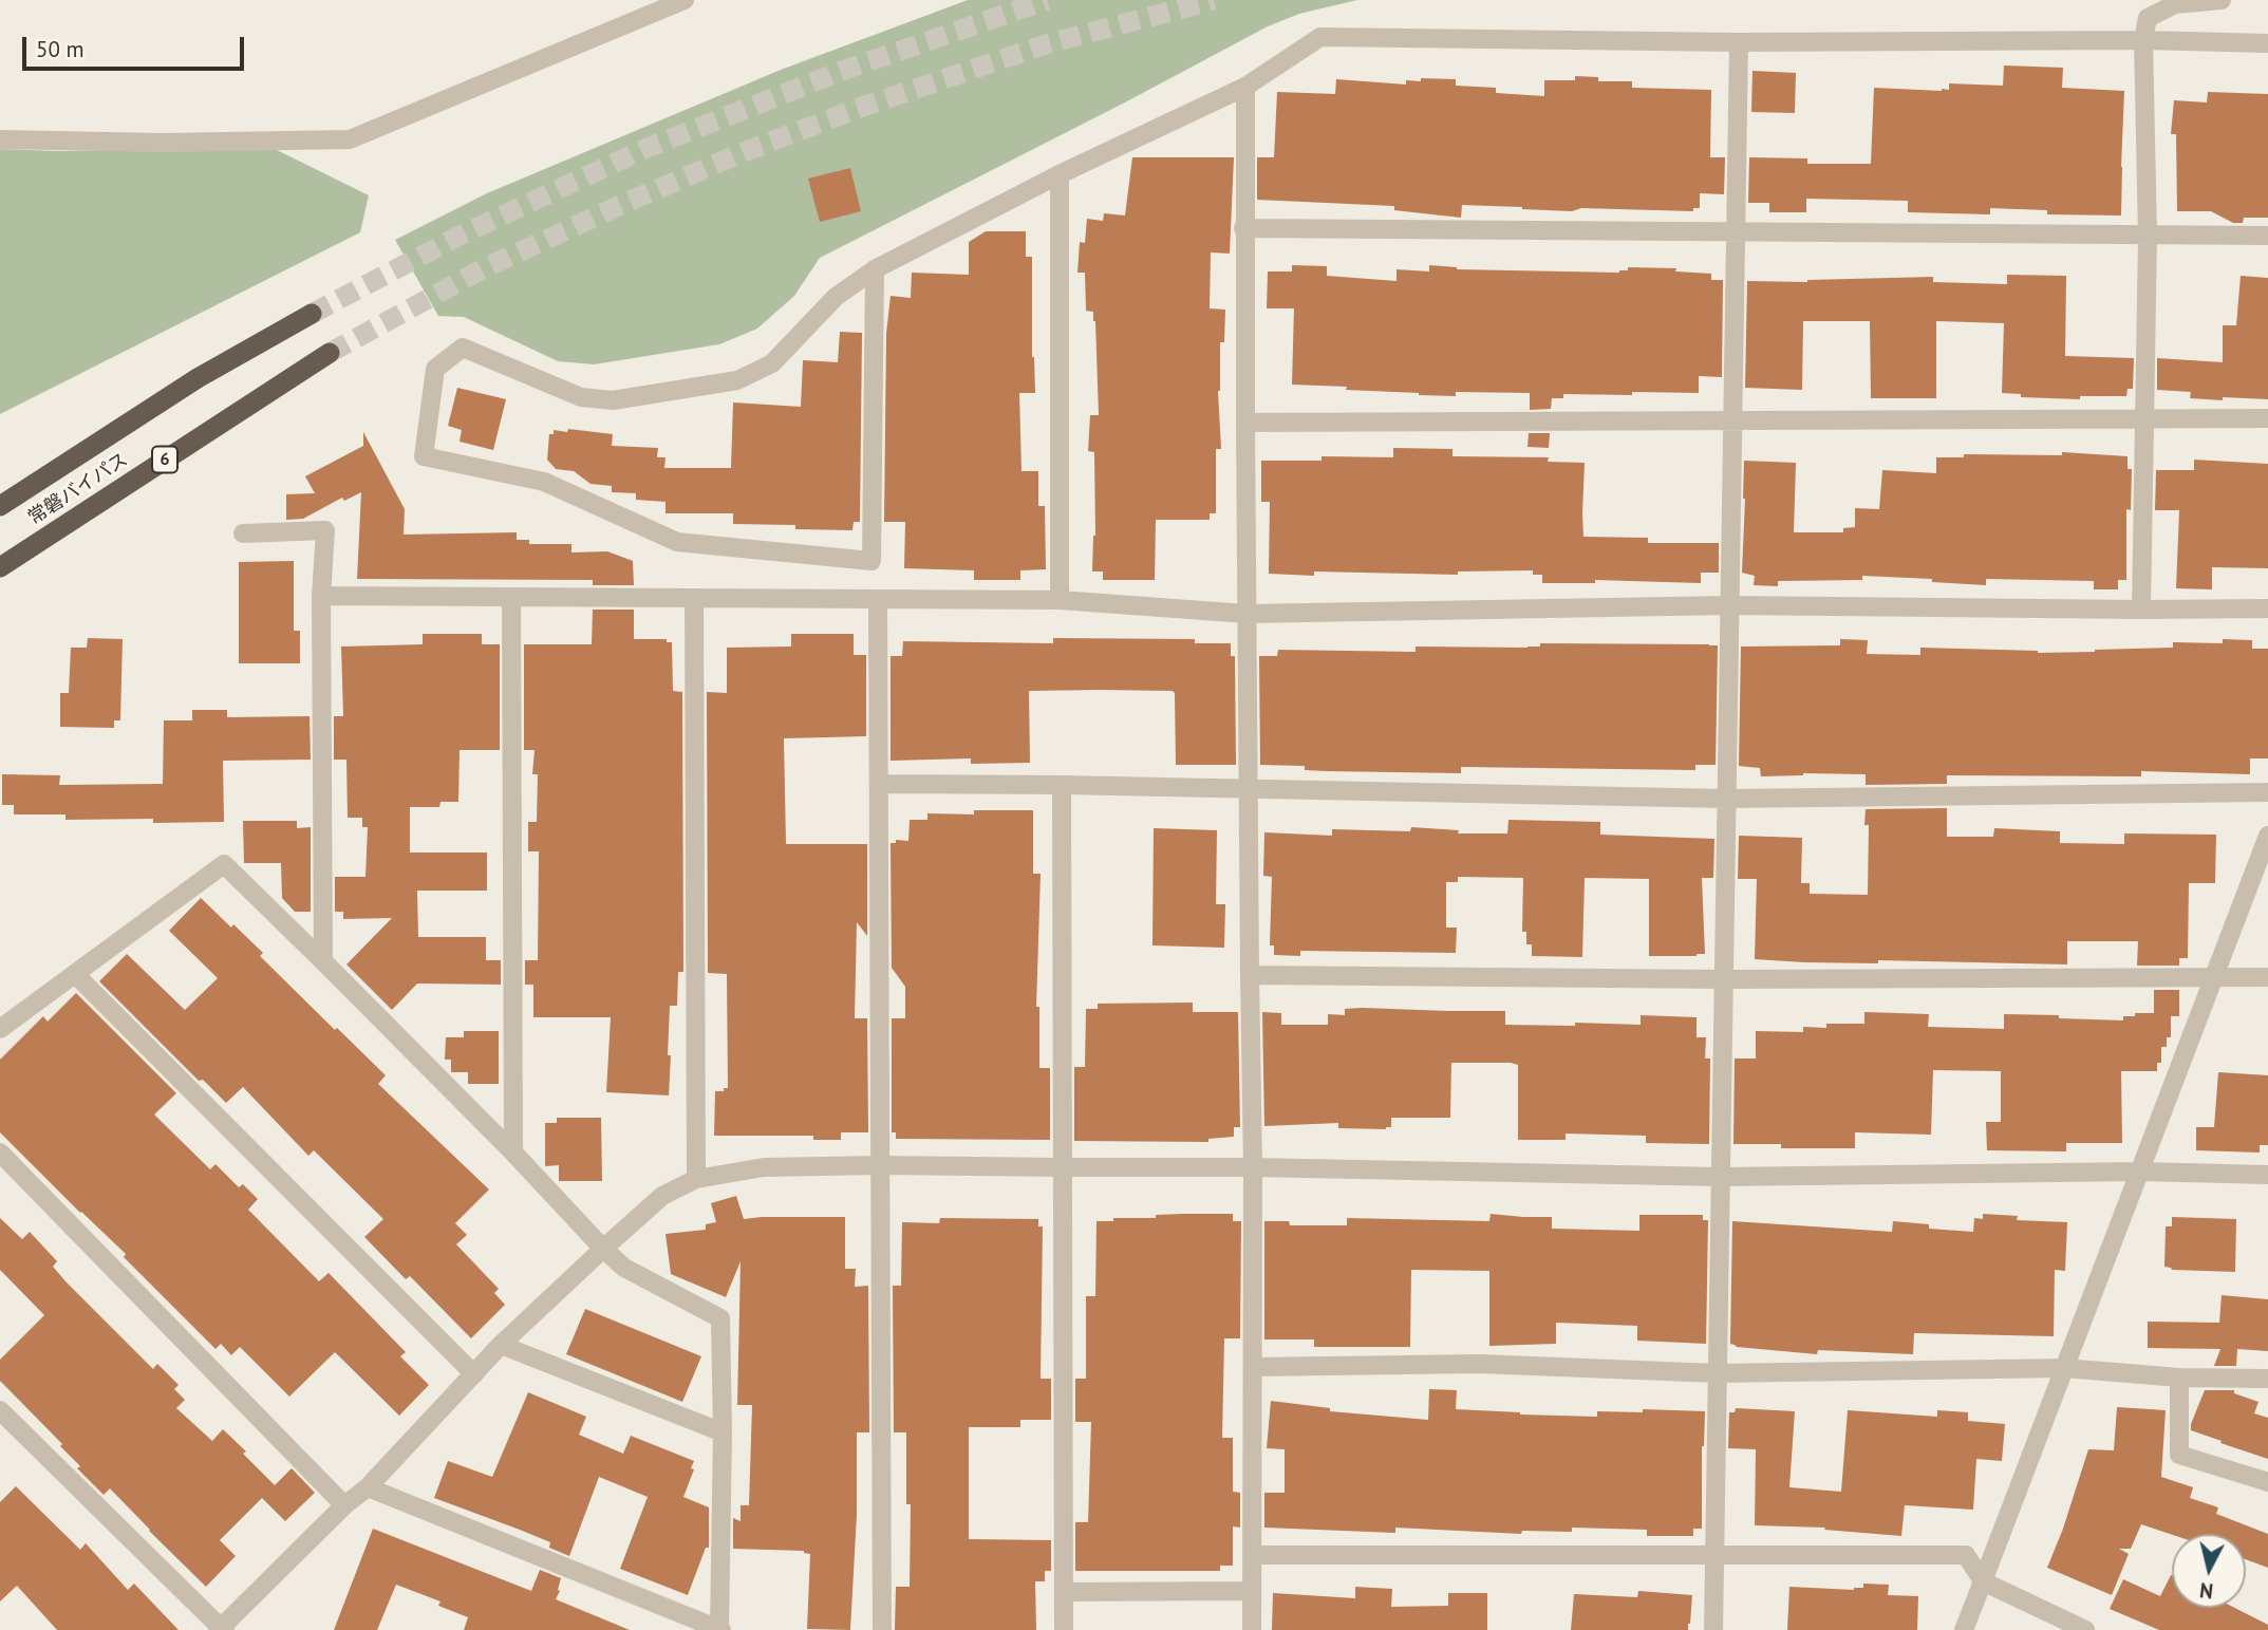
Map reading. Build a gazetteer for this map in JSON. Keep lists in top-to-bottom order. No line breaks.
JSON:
{"streets":{"highway":["6","常磐バイパス"]},"scale_bar":"50 m","north":"bottom"}
